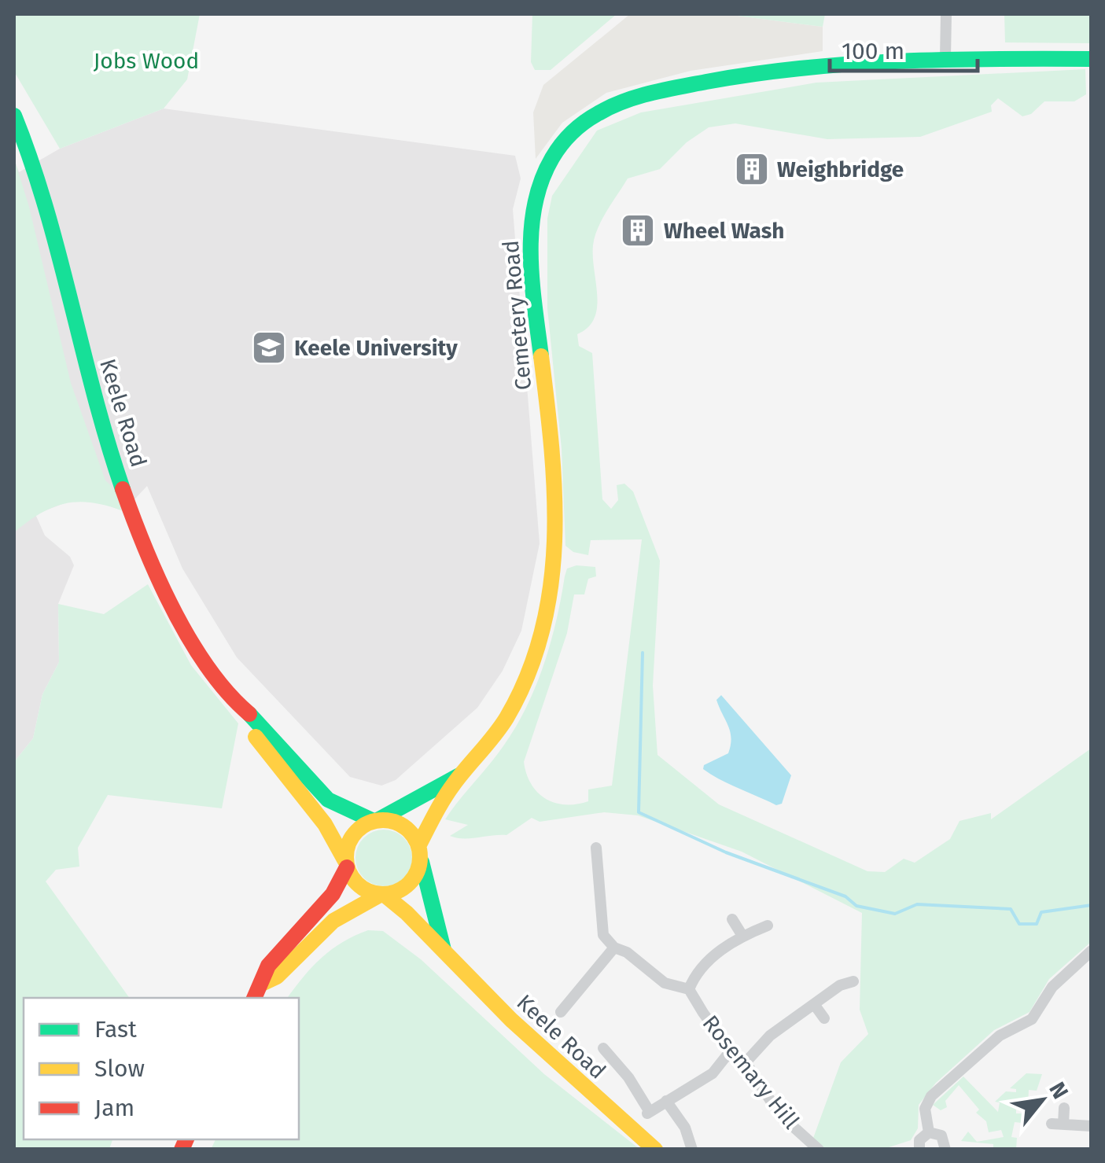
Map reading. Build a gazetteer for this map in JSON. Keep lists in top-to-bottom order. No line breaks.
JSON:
{"streets":{"street":["Cemetery Road","Keele Road","Rosemary Hill"]},"crossings":[["Cemetery Road","Keele Road"]],"parks":["Jobs Wood"],"places":{"building":["Weighbridge","Wheel Wash"],"school or university":["Keele University"]},"legend":["Fast","Slow","Jam"],"scale_bar":"100 m","north":"top right"}
